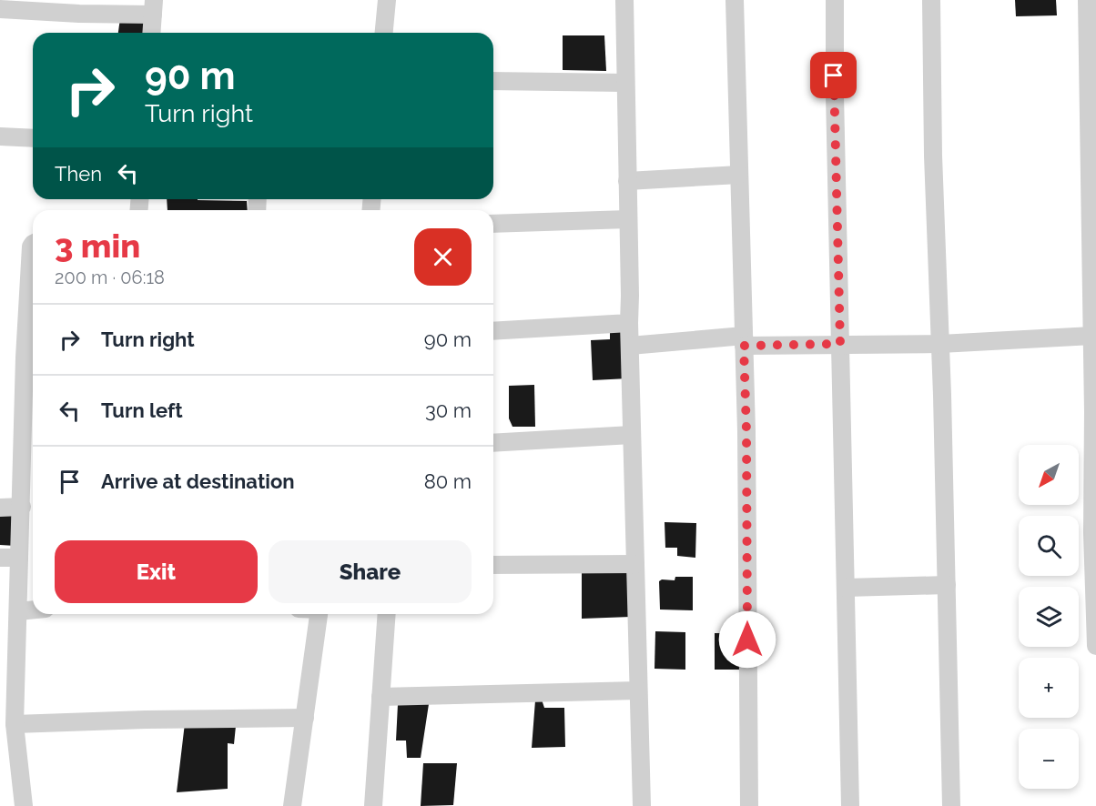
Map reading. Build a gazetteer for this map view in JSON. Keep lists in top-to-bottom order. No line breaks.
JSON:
{"north":"bottom left","page":{"turn":["90 m","Turn right"],"then":"Then","heading":["3 min","200 m · 06:18"],"list":[{"name":"Turn right","value":"90 m"},{"name":"Turn left","value":"30 m"},{"name":"Arrive at destination","value":"80 m"}],"map_buttons":["+","−"],"buttons":["Exit","Share"]}}
